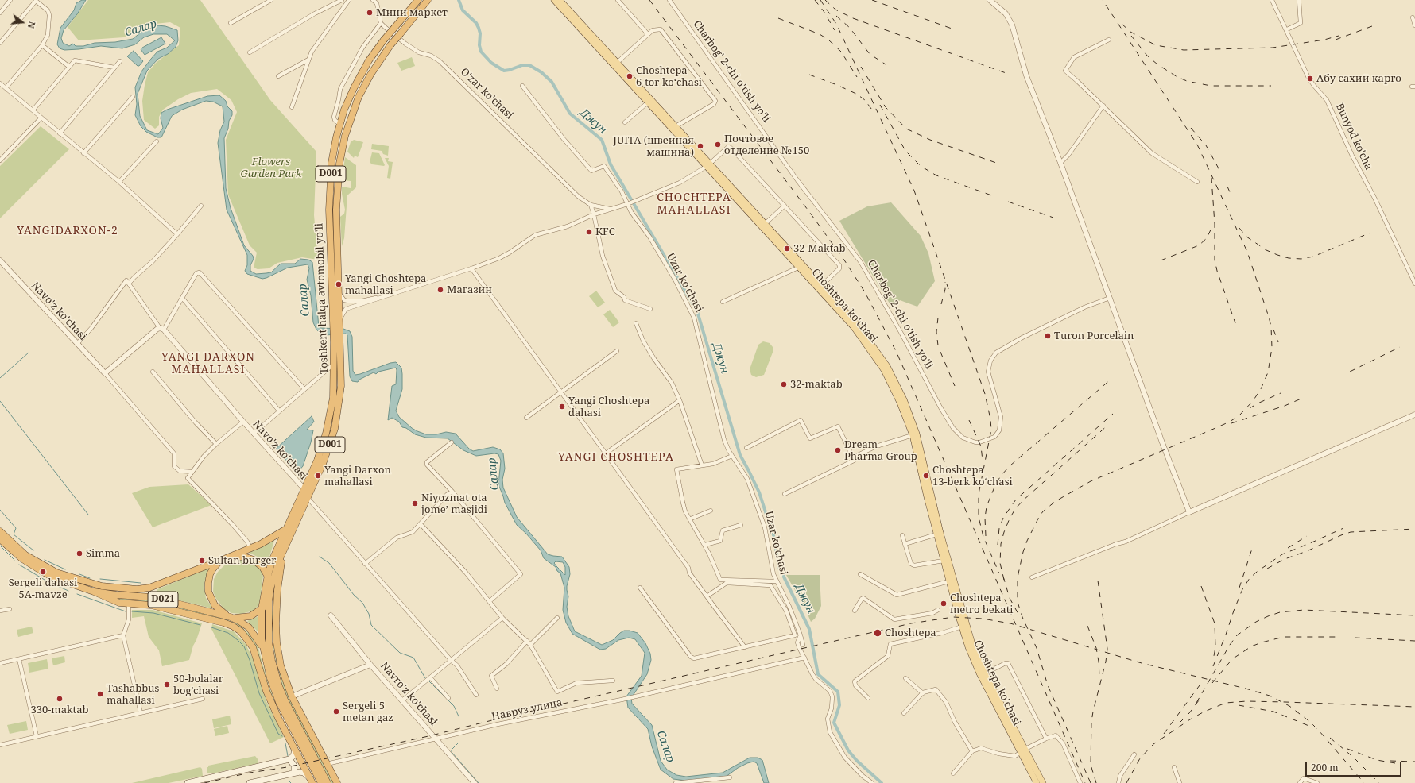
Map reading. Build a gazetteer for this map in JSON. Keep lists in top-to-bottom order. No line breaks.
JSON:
{"streets":{"highway":["D001","Toshkent halqa avtomobil yo'li","D021"],"main road":["Choshtepa ko'chasi"],"street":["Charbog' 2-chi o'tish yo'li","O'zar ko'chasi","Bunyod ko'cha","Uzar ko'chasi","Navo'z ko'chasi","Navro'z ko'chasi","Навруз улица"]},"crossings":[["D001","Toshkent halqa avtomobil yo'li"],["D001","D021"],["Toshkent halqa avtomobil yo'li","Navo'z ko'chasi"],["Toshkent halqa avtomobil yo'li","D021"],["Navo'z ko'chasi","D021"],["Navro'z ko'chasi","Навруз улица"]],"districts":["CHOCHTEPA MAHALLASI","YANGIDARXON-2","YANGI DARXON MAHALLASI","YANGI CHOSHTEPA"],"water":["Салар","Джун"],"parks":["Flowers Garden Park"],"places":["Мини маркет","Choshtepa 6-tor koʻchasi","Абу сахий карго","Почтовое отделение №150","JUITA (швейная машина)","KFC","32-Maktab","Yangi Choshtepa mahallasi","Магазин","Turon Porcelain","32-maktab","Yangi Choshtepa dahasi","Dream Pharma Group","Yangi Darxon mahallasi","Choshtepa 13-berk koʻchasi","Niyozmat ota jome’ masjidi","Simma","Sultan burger","Sergeli dahasi 5A-mavze","Choshtepa metro bekati","Choshtepa","50-bolalar bog'chasi","Tashabbus mahallasi","330-maktab","Sergeli 5 metan gaz"],"scale_bar":"200 m","north":"right"}
